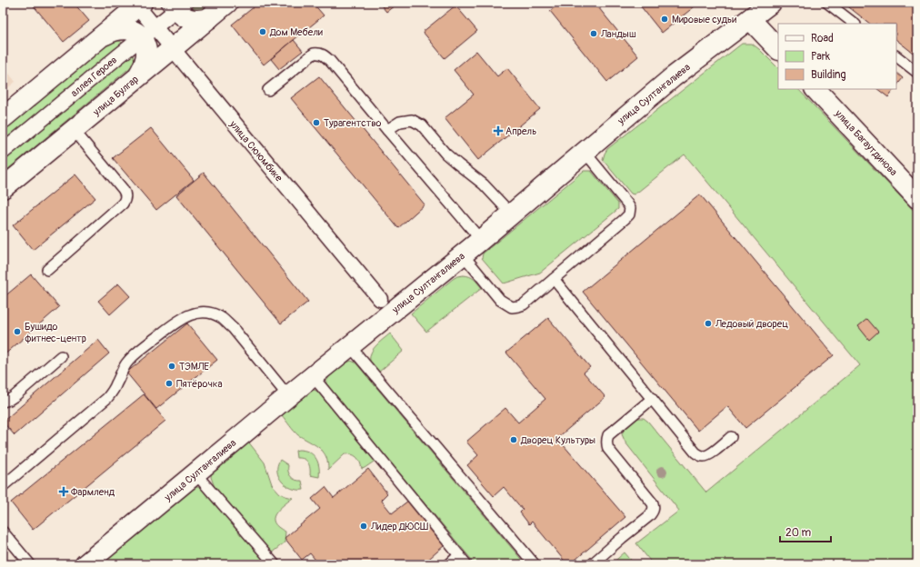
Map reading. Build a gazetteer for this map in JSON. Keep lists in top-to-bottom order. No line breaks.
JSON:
{"streets":{"street":["аллея Героев","улица Султангалиева","улица Булгар","улица Багаутдинова","улица Сююмбике"]},"crossings":[["аллея Героев","улица Сююмбике"],["улица Булгар","улица Сююмбике"]],"places":{"other":["Мировые судьи","Дом Мебели","Ландыш","Турагентство","Ледовый дворец","Бушидо фитнес-центр","ТЭМЛЕ","Пятёрочка","Дворец Культуры","Лидер ДЮСШ"],"health":["Апрель","Фармленд"]},"legend":["Road","Park","Building"],"scale_bar":"20 m"}
